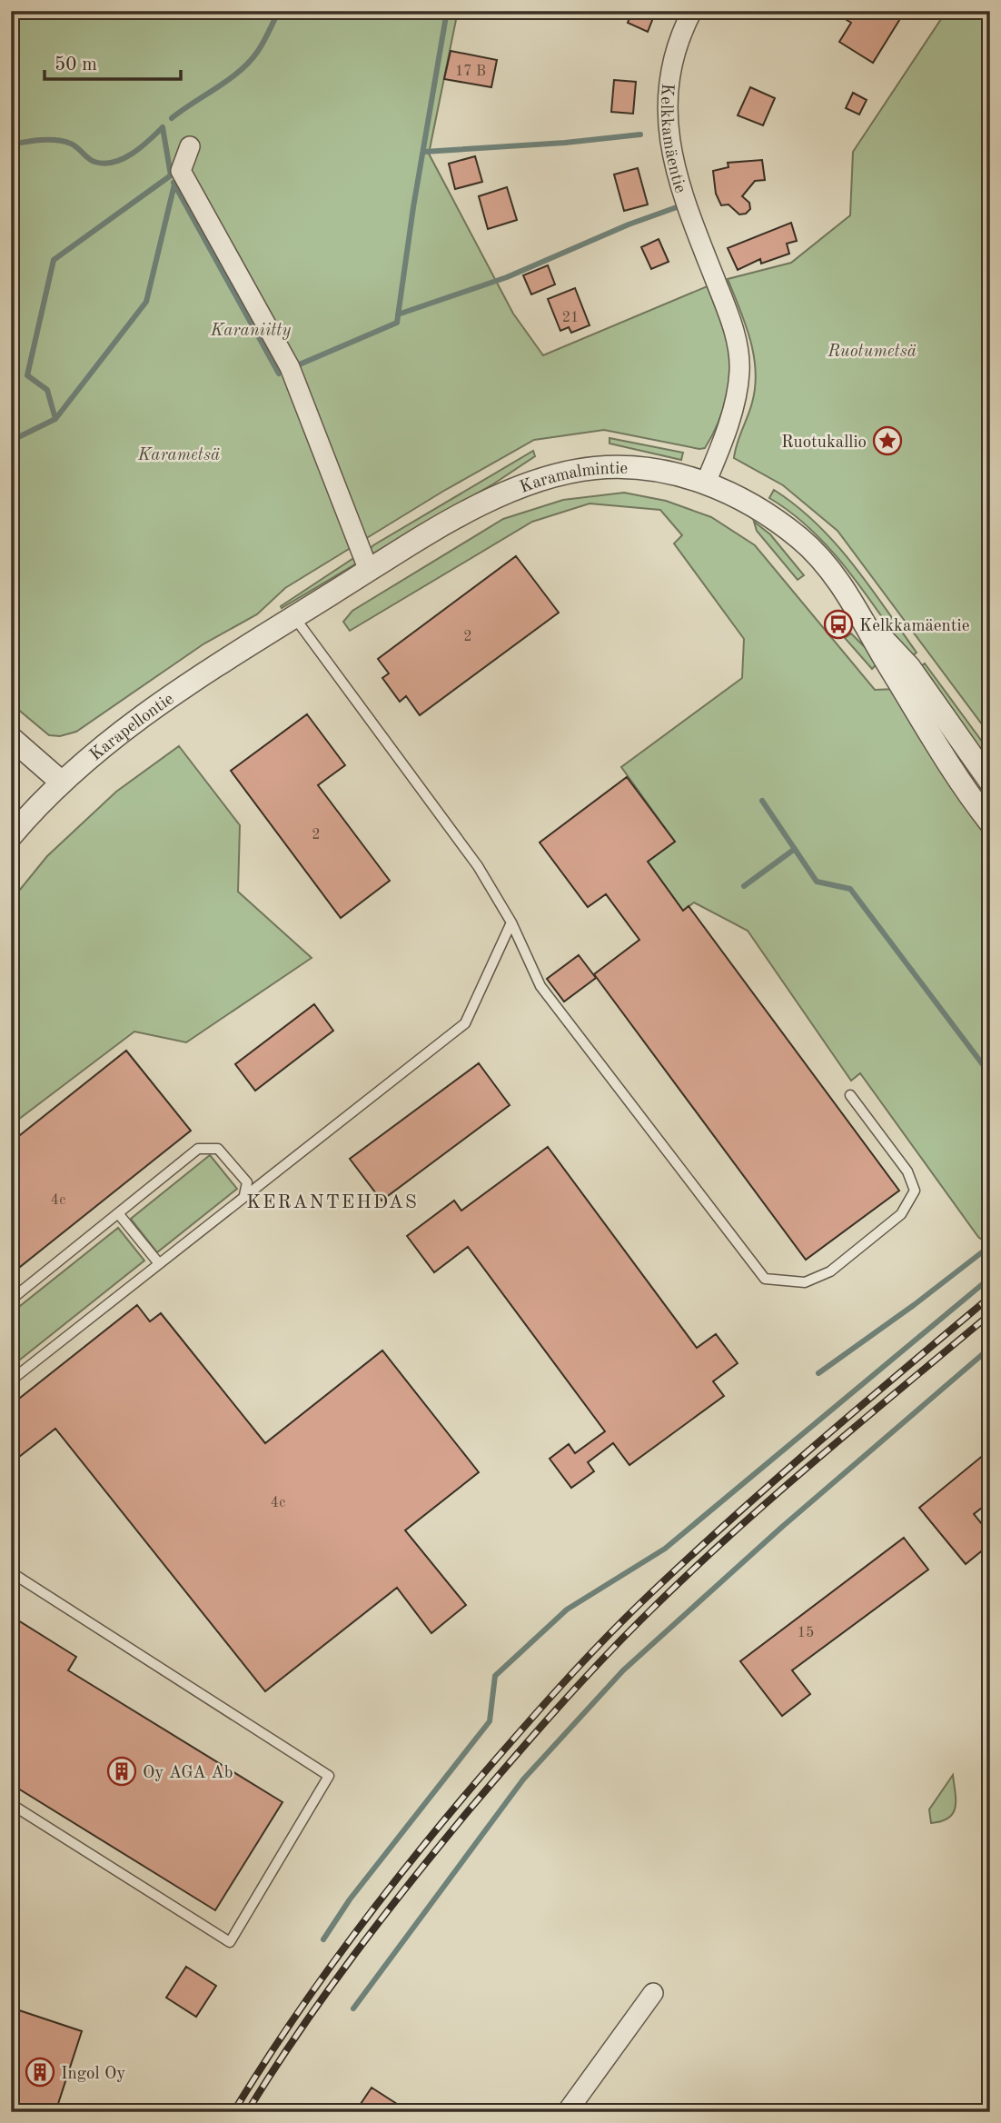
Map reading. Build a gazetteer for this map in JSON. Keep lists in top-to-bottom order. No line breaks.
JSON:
{"streets":{"street":["Kelkkamäentie","Karamalmintie","Karapellontie"]},"crossings":[["Kelkkamäentie","Karamalmintie"],["Karamalmintie","Karapellontie"]],"districts":["KERANTEHDAS"],"parks":["Karaniitty","Ruotumetsä","Karametsä"],"places":{"place":["Ruotukallio"],"bus stop":["Kelkkamäentie"],"building":["Oy AGA Ab","Ingol Oy"]},"house_numbers":["17 B","21","2","2","4c","4c","15"],"scale_bar":"50 m"}
